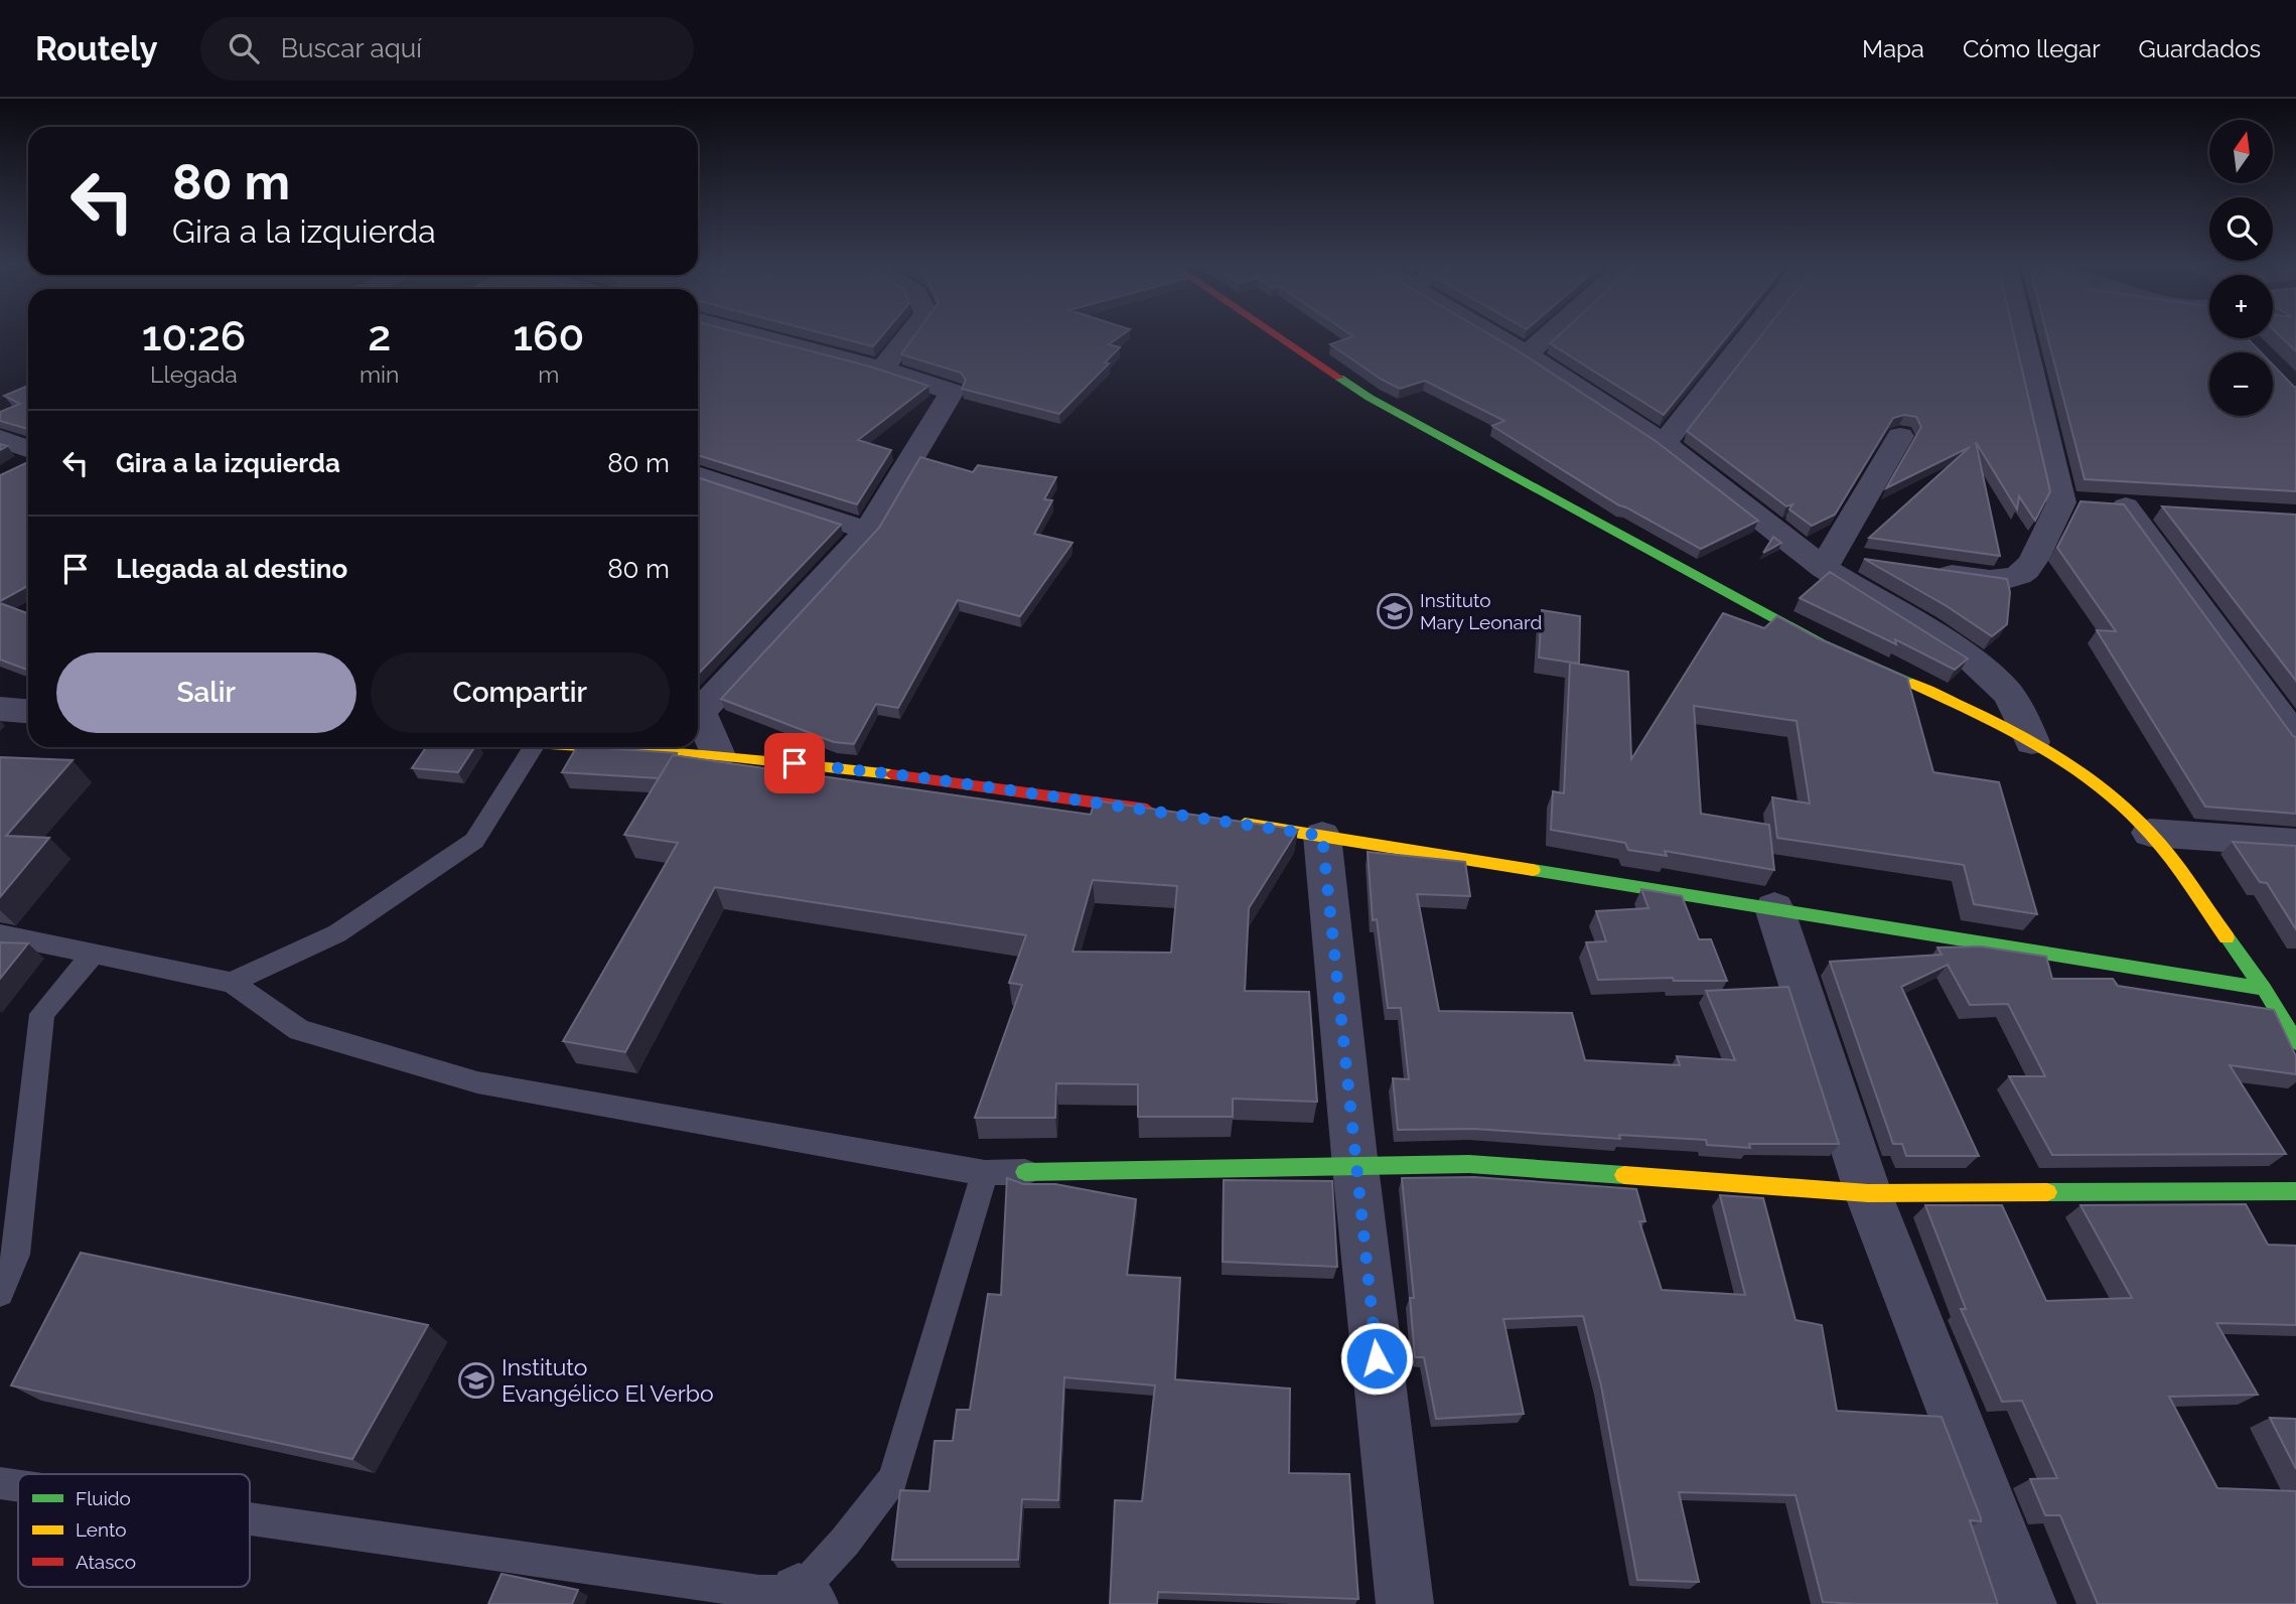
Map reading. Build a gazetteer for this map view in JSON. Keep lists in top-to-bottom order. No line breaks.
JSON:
{"places":{"school or university":["Instituto Mary Leonard","Instituto Evangélico El Verbo"]},"legend":["Fluido","Lento","Atasco"],"north":"top","page":{"header":"Routely","search":"Buscar aquí","nav":["Mapa","Cómo llegar","Guardados"],"map_buttons":["+","−"],"turn":["80 m","Gira a la izquierda"],"eta":["10:26","Llegada","2","min","160","m"],"list":[{"name":"Gira a la izquierda","value":"80 m"},{"name":"Llegada al destino","value":"80 m"}],"buttons":["Salir","Compartir"]}}
